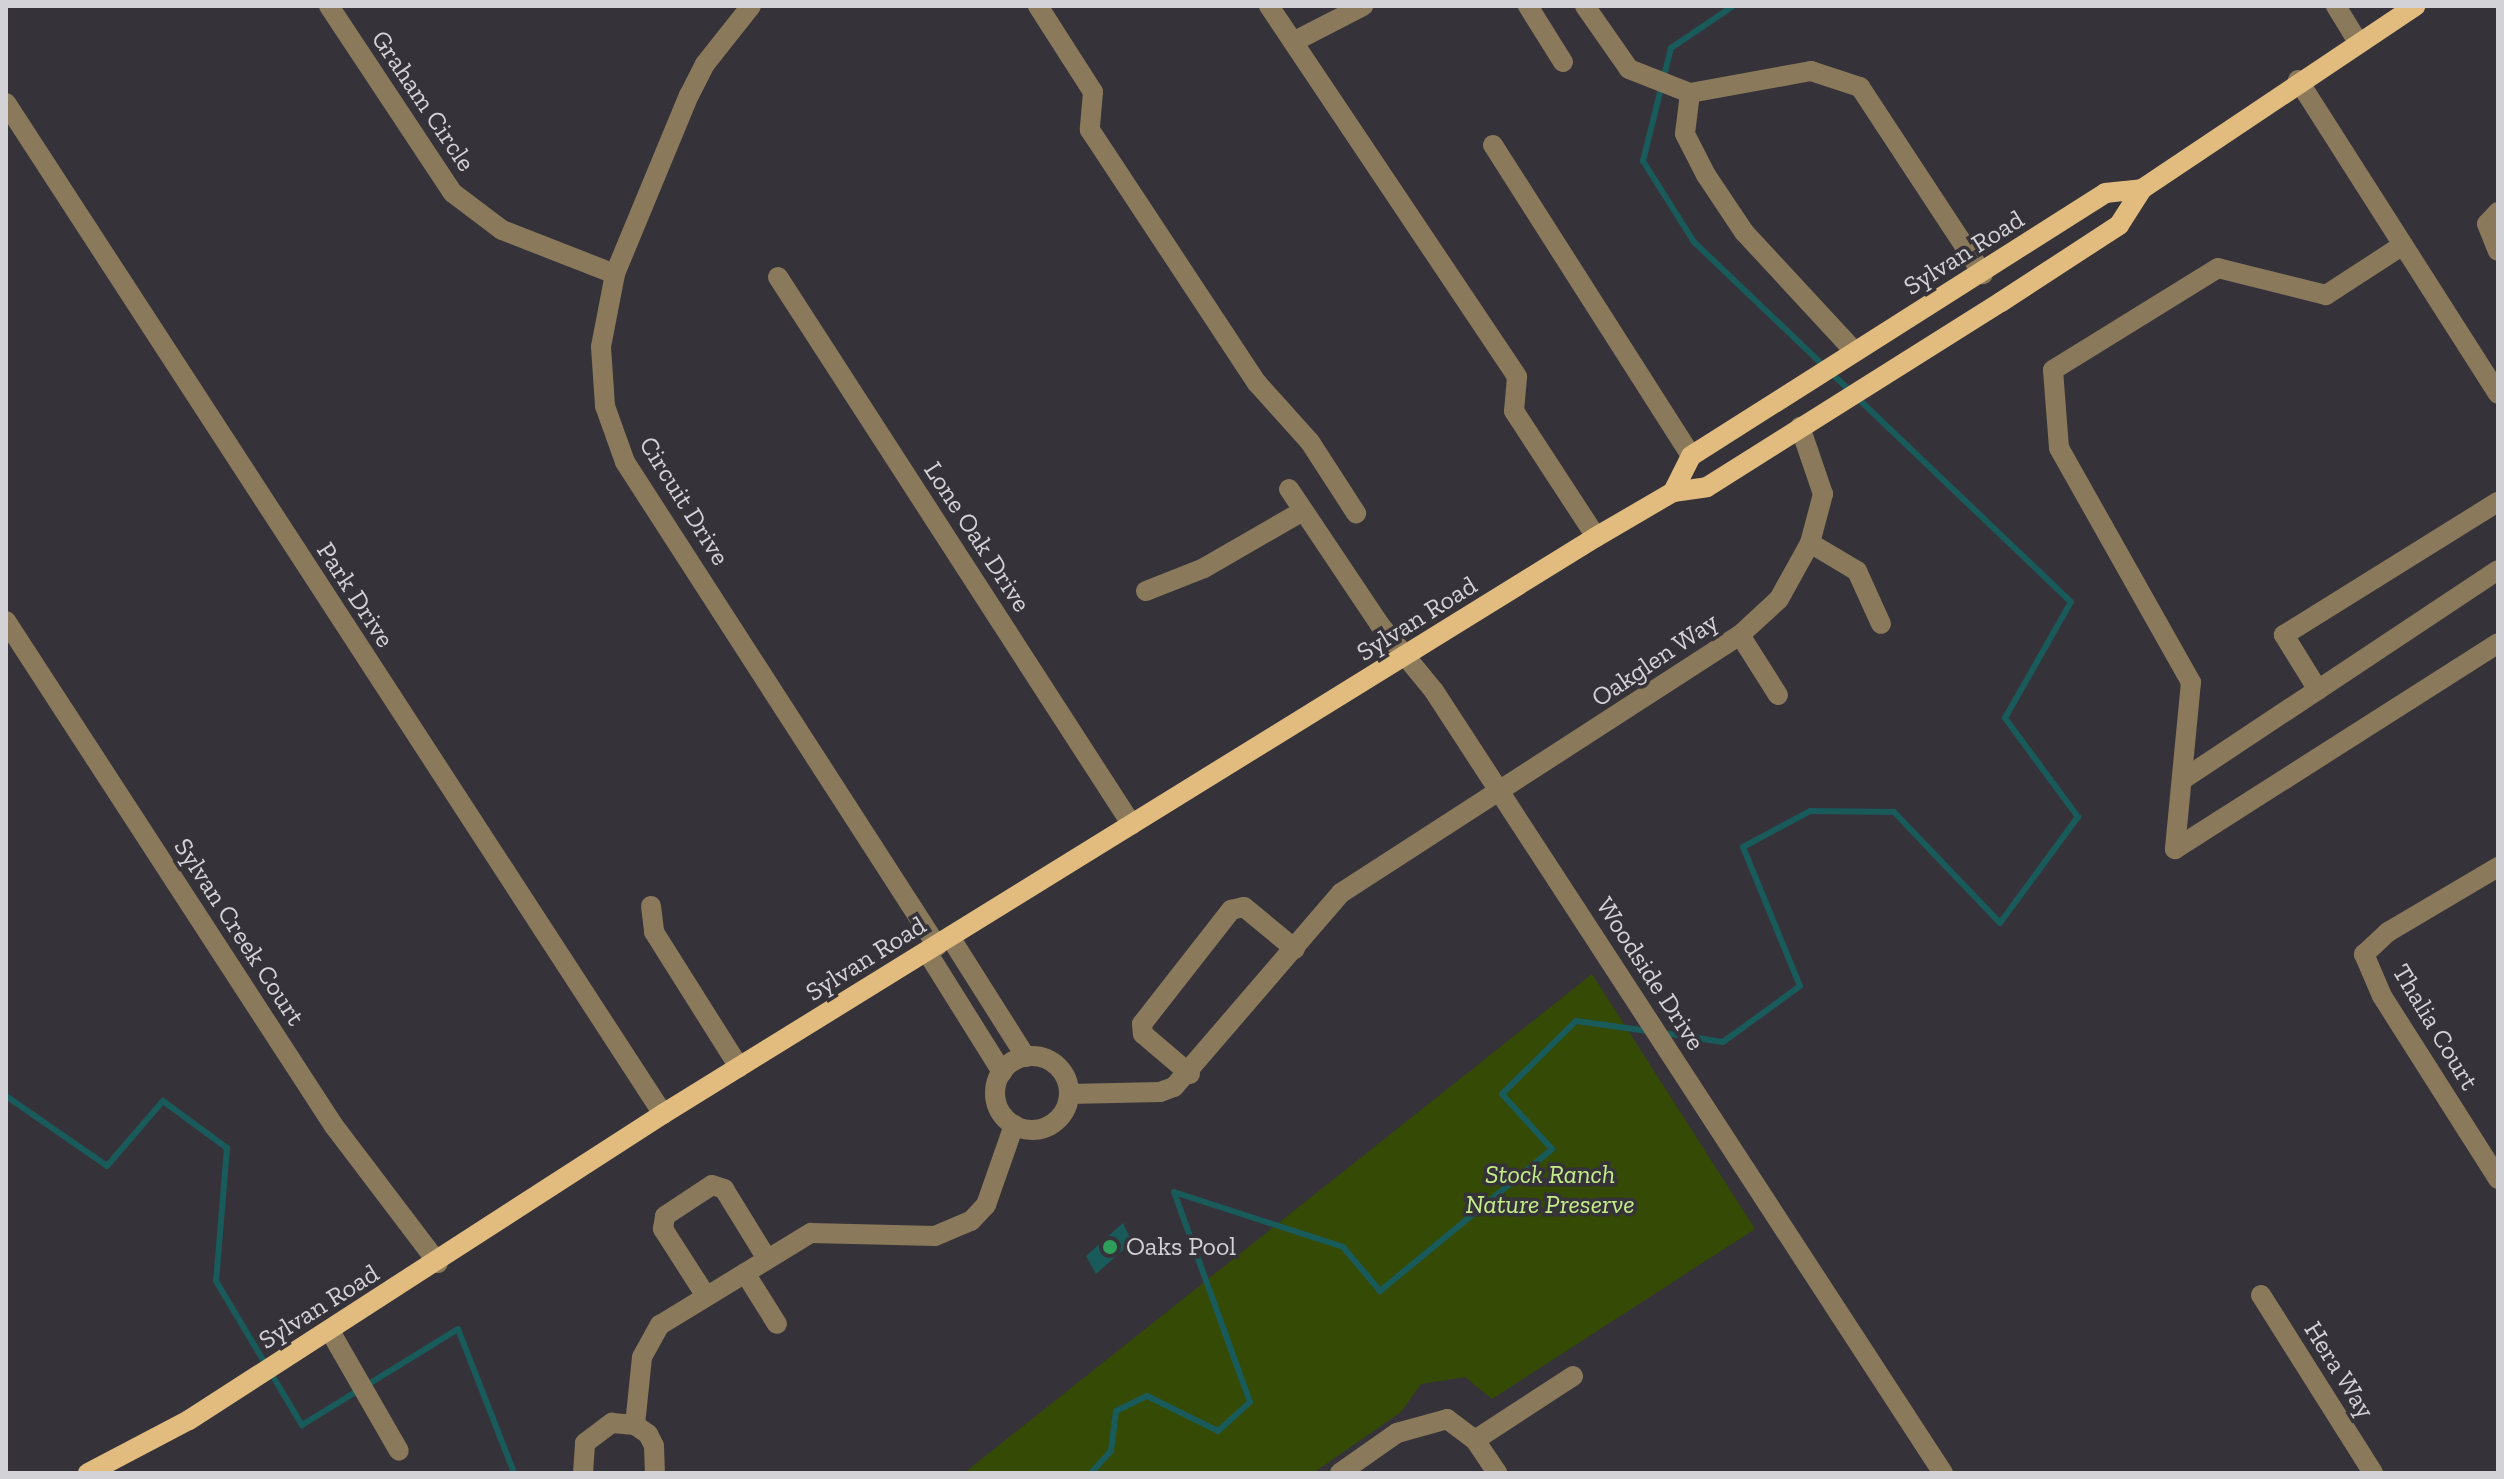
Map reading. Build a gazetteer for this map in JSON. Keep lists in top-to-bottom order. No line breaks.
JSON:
{"streets":{"main road":["Sylvan Road"],"street":["Graham Circle","Circuit Drive","Lone Oak Drive","Park Drive","Oakglen Way","Sylvan Creek Court","Woodside Drive","Thalia Court","Hera Way"]},"crossings":[["Graham Circle","Circuit Drive"],["Sylvan Road","Circuit Drive"],["Sylvan Road","Lone Oak Drive"],["Sylvan Road","Park Drive"],["Sylvan Road","Oakglen Way"],["Sylvan Road","Sylvan Creek Court"],["Sylvan Road","Woodside Drive"],["Oakglen Way","Woodside Drive"]],"parks":["Stock Ranch Nature Preserve"],"places":["Oaks Pool"]}
